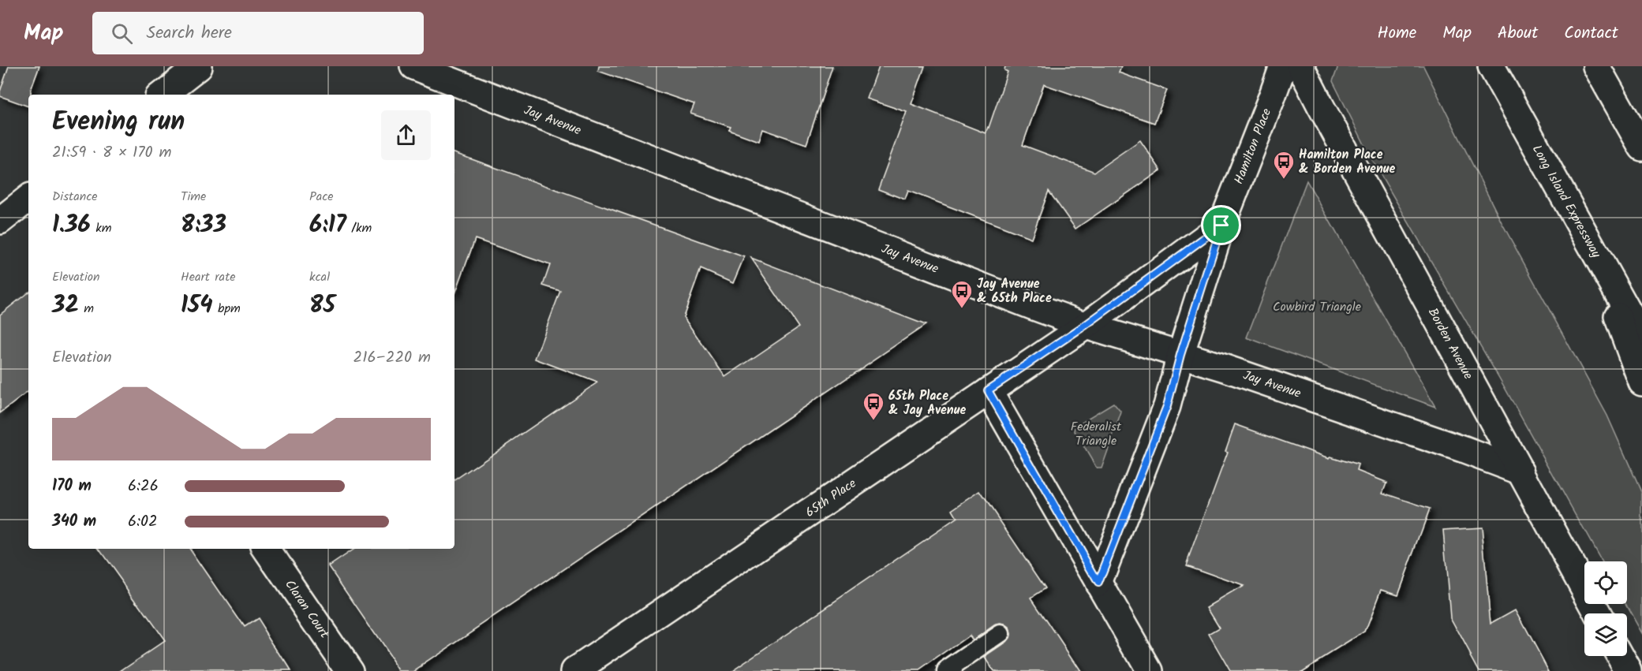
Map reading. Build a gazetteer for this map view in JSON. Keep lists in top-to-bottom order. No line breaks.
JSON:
{"streets":{"main road":["Jay Avenue","Hamilton Place","Long Island Expressway","Borden Avenue","65th Place","Claran Court"]},"crossings":[["Jay Avenue","Hamilton Place"],["Jay Avenue","Borden Avenue"],["Jay Avenue","65th Place"]],"parks":["Cowbird Triangle","Federalist Triangle"],"places":{"bus stop":["Hamilton Place & Borden Avenue","Jay Avenue & 65th Place","65th Place & Jay Avenue"]},"page":{"header":"Map","search":"Search here","nav":["Home","Map","About","Contact"],"heading":["Evening run","21:59 · 8 × 170 m"],"stats":[["Distance","1.36 km"],["Time","8:33"],["Pace","6:17 /km"],["Elevation","32 m"],["Heart rate","154 bpm"],["kcal","85"]],"chart":["Elevation","216–220 m"],"list":[{"name":"170 m","note":"6:26"},{"name":"340 m","note":"6:02"}]}}
